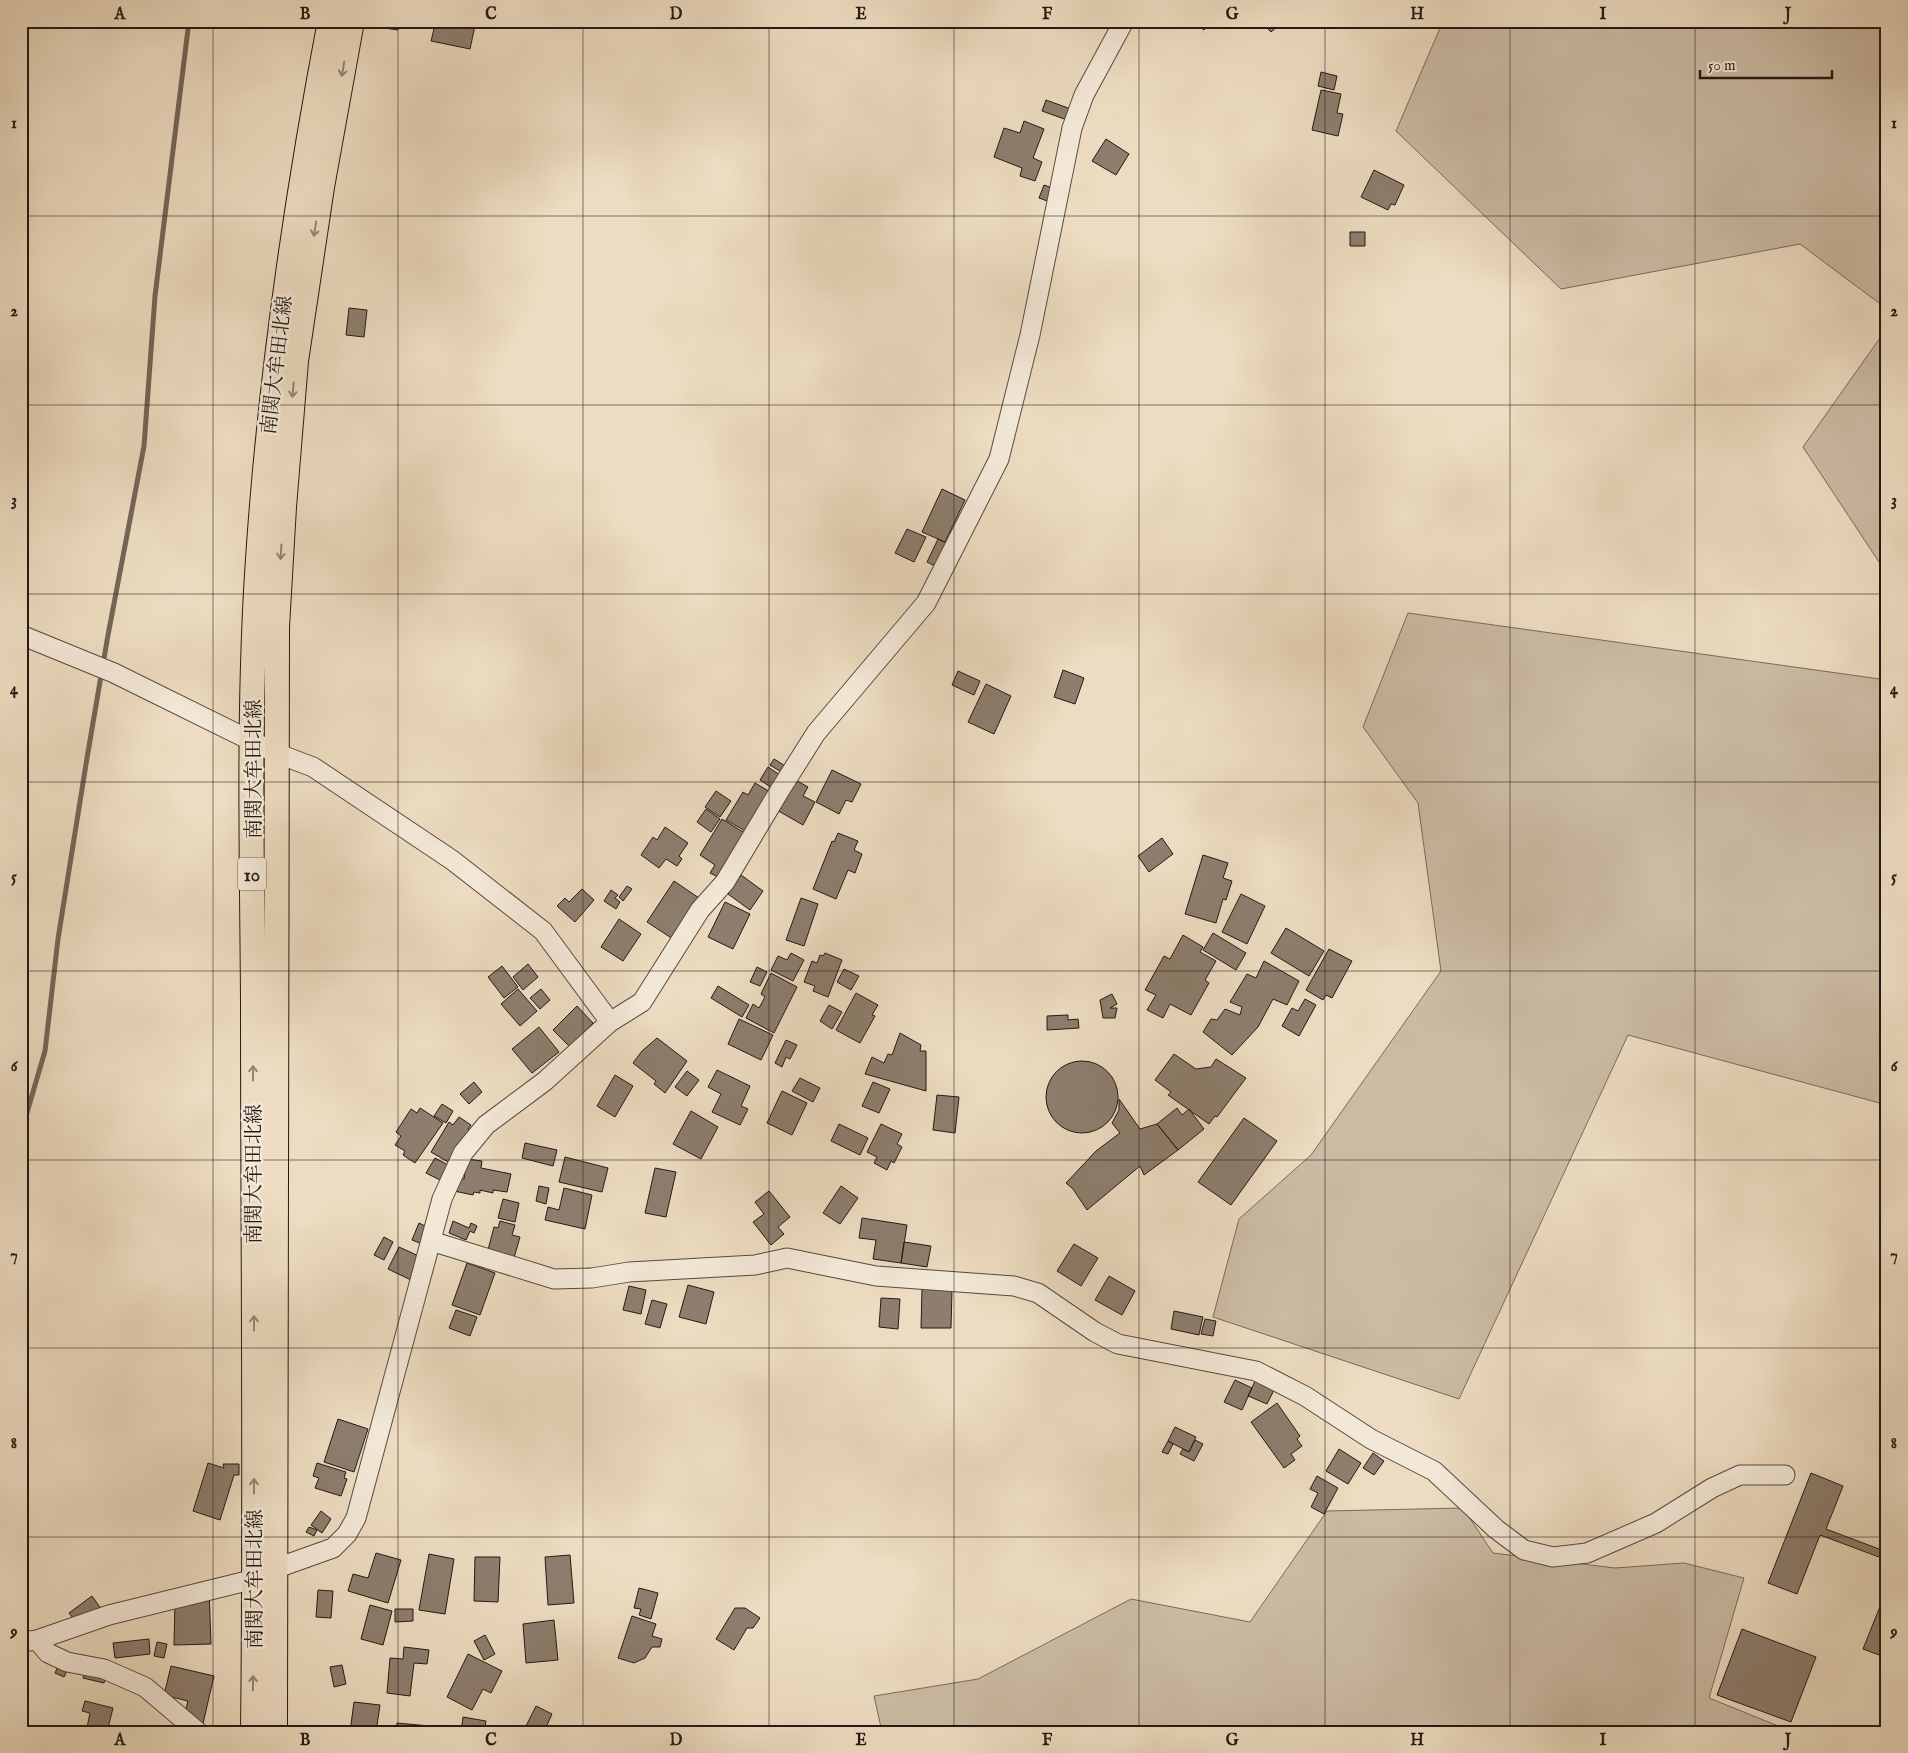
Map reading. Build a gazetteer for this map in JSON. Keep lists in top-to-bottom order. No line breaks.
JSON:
{"streets":{"main road":["南関大牟田北線","10"]},"scale_bar":"50 m","grid":{"columns":["A","B","C","D","E","F","G","H","I","J"],"rows":["1","2","3","4","5","6","7","8","9"]}}
